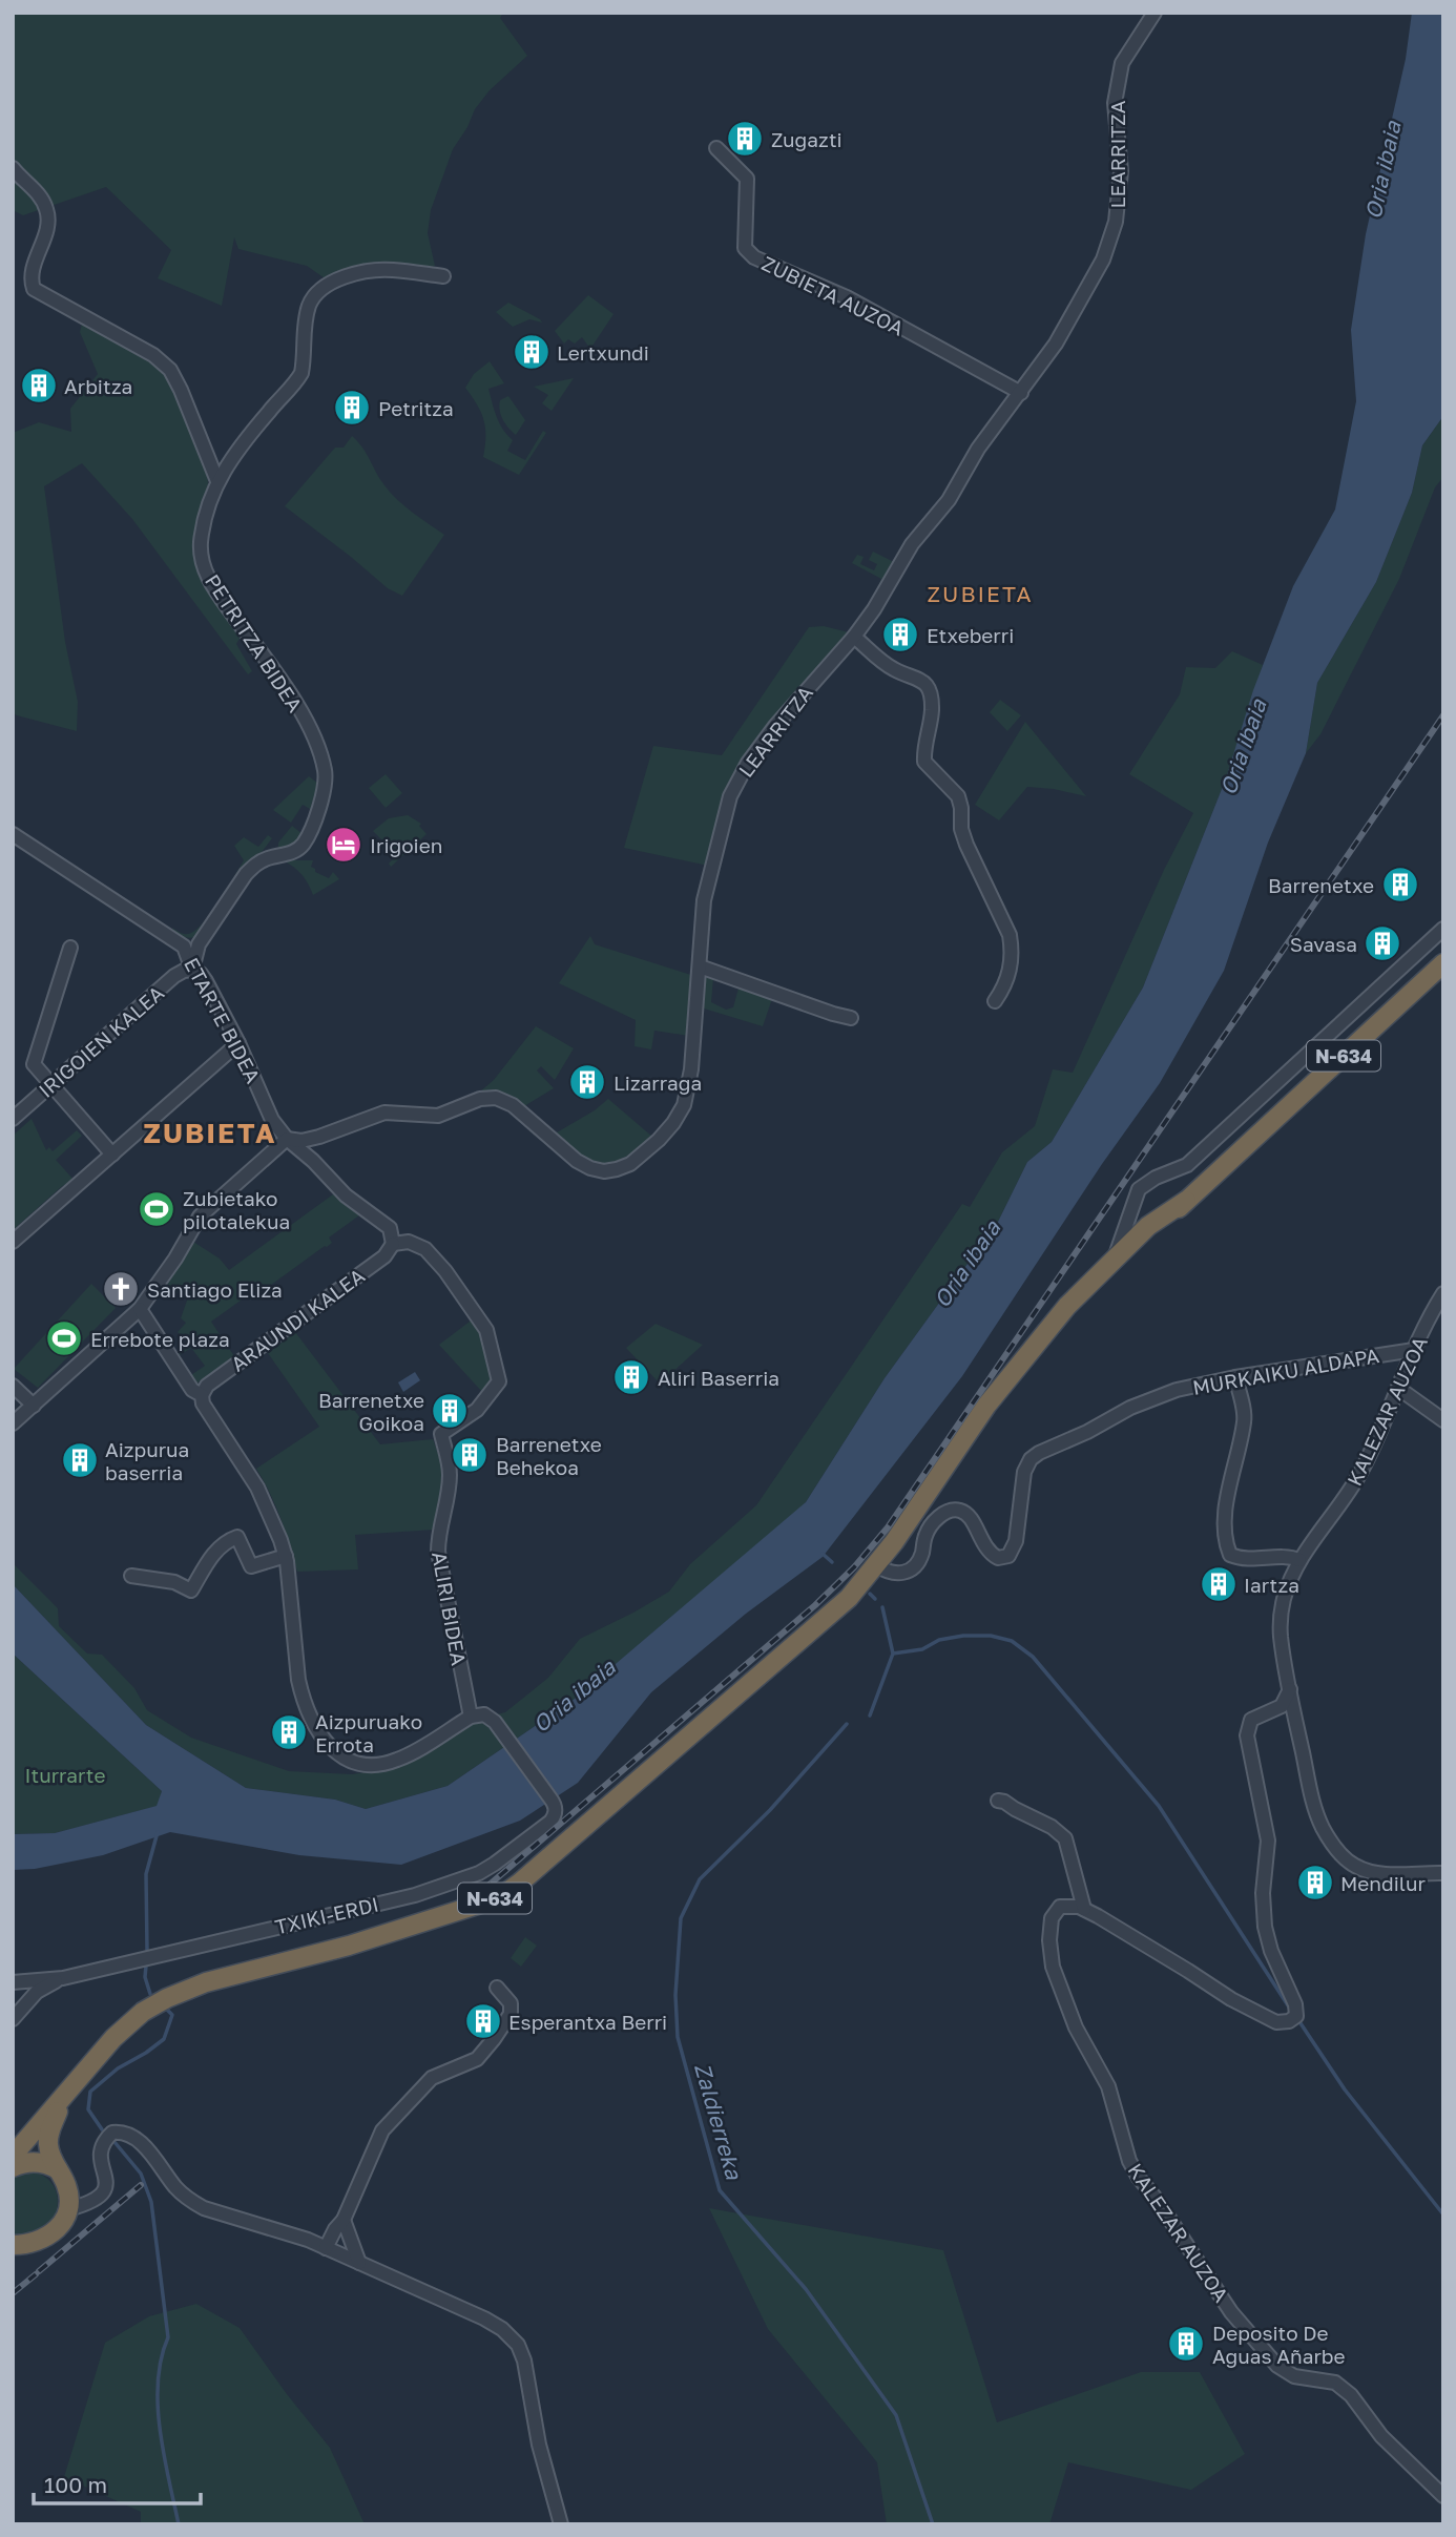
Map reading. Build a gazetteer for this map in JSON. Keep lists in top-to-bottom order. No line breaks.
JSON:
{"streets":{"highway":["N-634"],"street":["LEARRITZA","ZUBIETA AUZOA","PETRITZA BIDEA","ETARTE BIDEA","IRIGOIEN KALEA","ARAUNDI KALEA","MURKAIKU ALDAPA","KALEZAR AUZOA","ALIRI BIDEA","TXIKI-ERDI"]},"crossings":[["LEARRITZA","ZUBIETA AUZOA"],["LEARRITZA","ETARTE BIDEA"],["PETRITZA BIDEA","ETARTE BIDEA"],["PETRITZA BIDEA","IRIGOIEN KALEA"],["ETARTE BIDEA","IRIGOIEN KALEA"],["ETARTE BIDEA","ARAUNDI KALEA"],["ETARTE BIDEA","ALIRI BIDEA"],["N-634","MURKAIKU ALDAPA"],["ARAUNDI KALEA","ALIRI BIDEA"],["MURKAIKU ALDAPA","KALEZAR AUZOA"],["ALIRI BIDEA","TXIKI-ERDI"]],"districts":["ZUBIETA","ZUBIETA"],"water":["Oria ibaia","Zaldierreka"],"parks":["Iturrarte"],"places":{"building":["Zugazti","Lertxundi","Arbitza","Petritza","Etxeberri","Barrenetxe","Savasa","Lizarraga","Aliri Baserria","Barrenetxe Goikoa","Barrenetxe Behekoa","Aizpurua baserria","Iartza","Aizpuruako Errota","Mendilur","Esperantxa Berri","Deposito De Aguas Añarbe"],"hotel":["Irigoien"],"sports":["Zubietako pilotalekua","Errebote plaza"],"church":["Santiago Eliza"]},"scale_bar":"100 m"}
